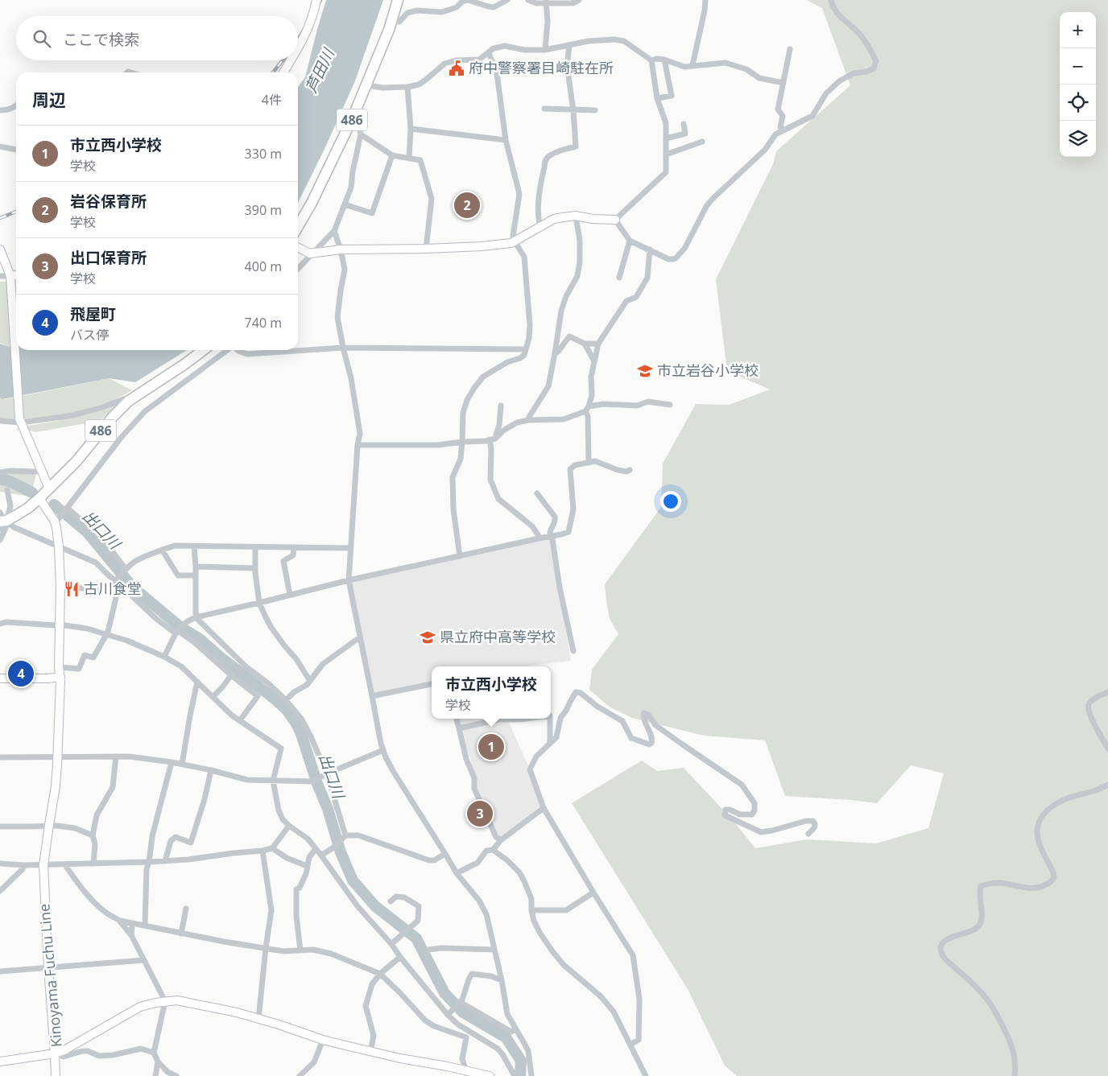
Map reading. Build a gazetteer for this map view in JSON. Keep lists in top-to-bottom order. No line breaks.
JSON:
{"streets":{"highway":["486"],"main road":["Kinoyama Fuchu Line"]},"crossings":[["486","Kinoyama Fuchu Line"]],"water":["芦田川","出口川"],"places":{"public building":["府中警察署目崎駐在所"],"school or university":["市立岩谷小学校","県立府中高等学校"],"restaurant":["古川食堂"]},"page":{"map_buttons":["+","−"],"search":"ここで検索","heading":["周辺","4件"],"list":[{"mark":"1","name":"市立西小学校","note":"学校","value":"330 m"},{"mark":"2","name":"岩谷保育所","note":"学校","value":"390 m"},{"mark":"3","name":"出口保育所","note":"学校","value":"400 m"},{"mark":"4","name":"飛屋町","note":"バス停","value":"740 m"}],"pins":["2","4","1","3"],"popup":["市立西小学校","学校"]}}
